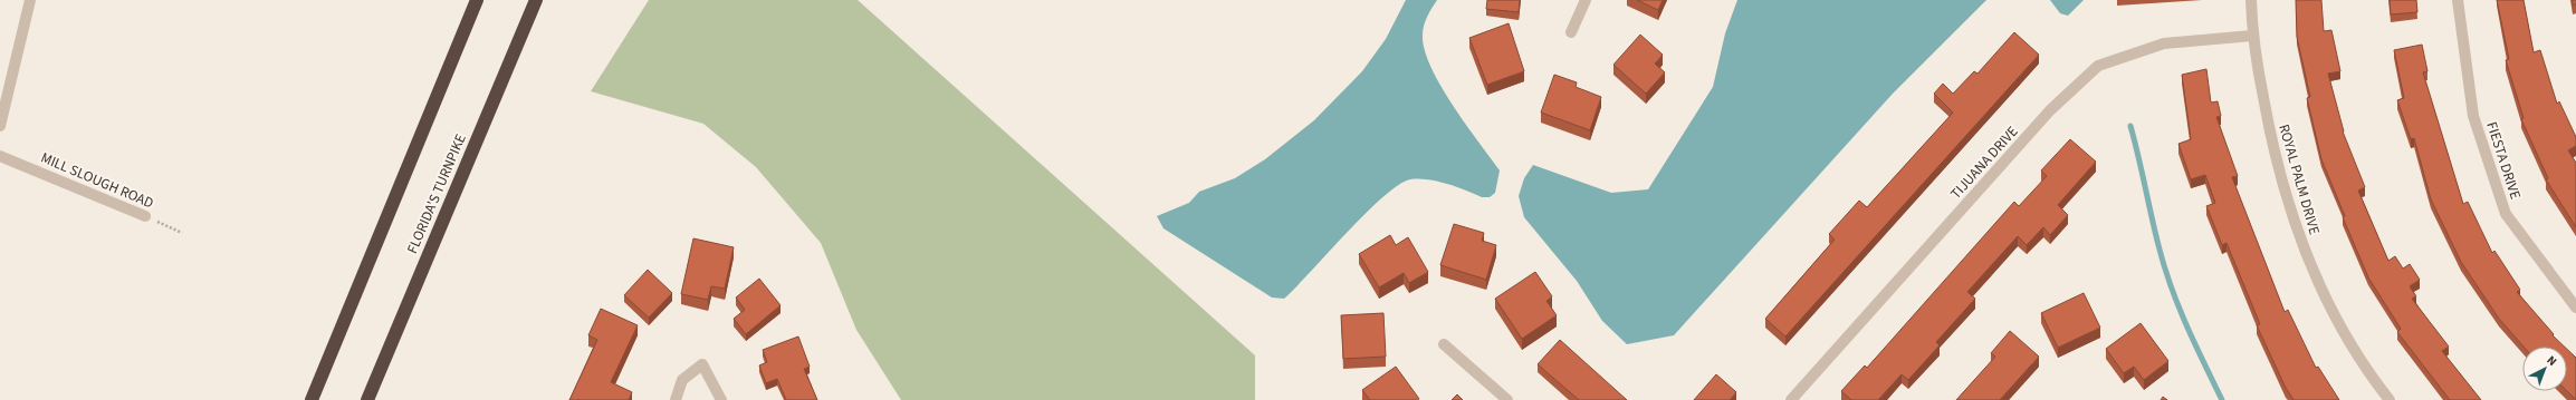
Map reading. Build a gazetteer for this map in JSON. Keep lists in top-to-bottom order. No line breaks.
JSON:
{"streets":{"highway":["FLORIDA'S TURNPIKE"],"street":["FIESTA DRIVE","TIJUANA DRIVE","ROYAL PALM DRIVE","MILL SLOUGH ROAD"]},"crossings":[["TIJUANA DRIVE","ROYAL PALM DRIVE"]],"north":"top right"}
